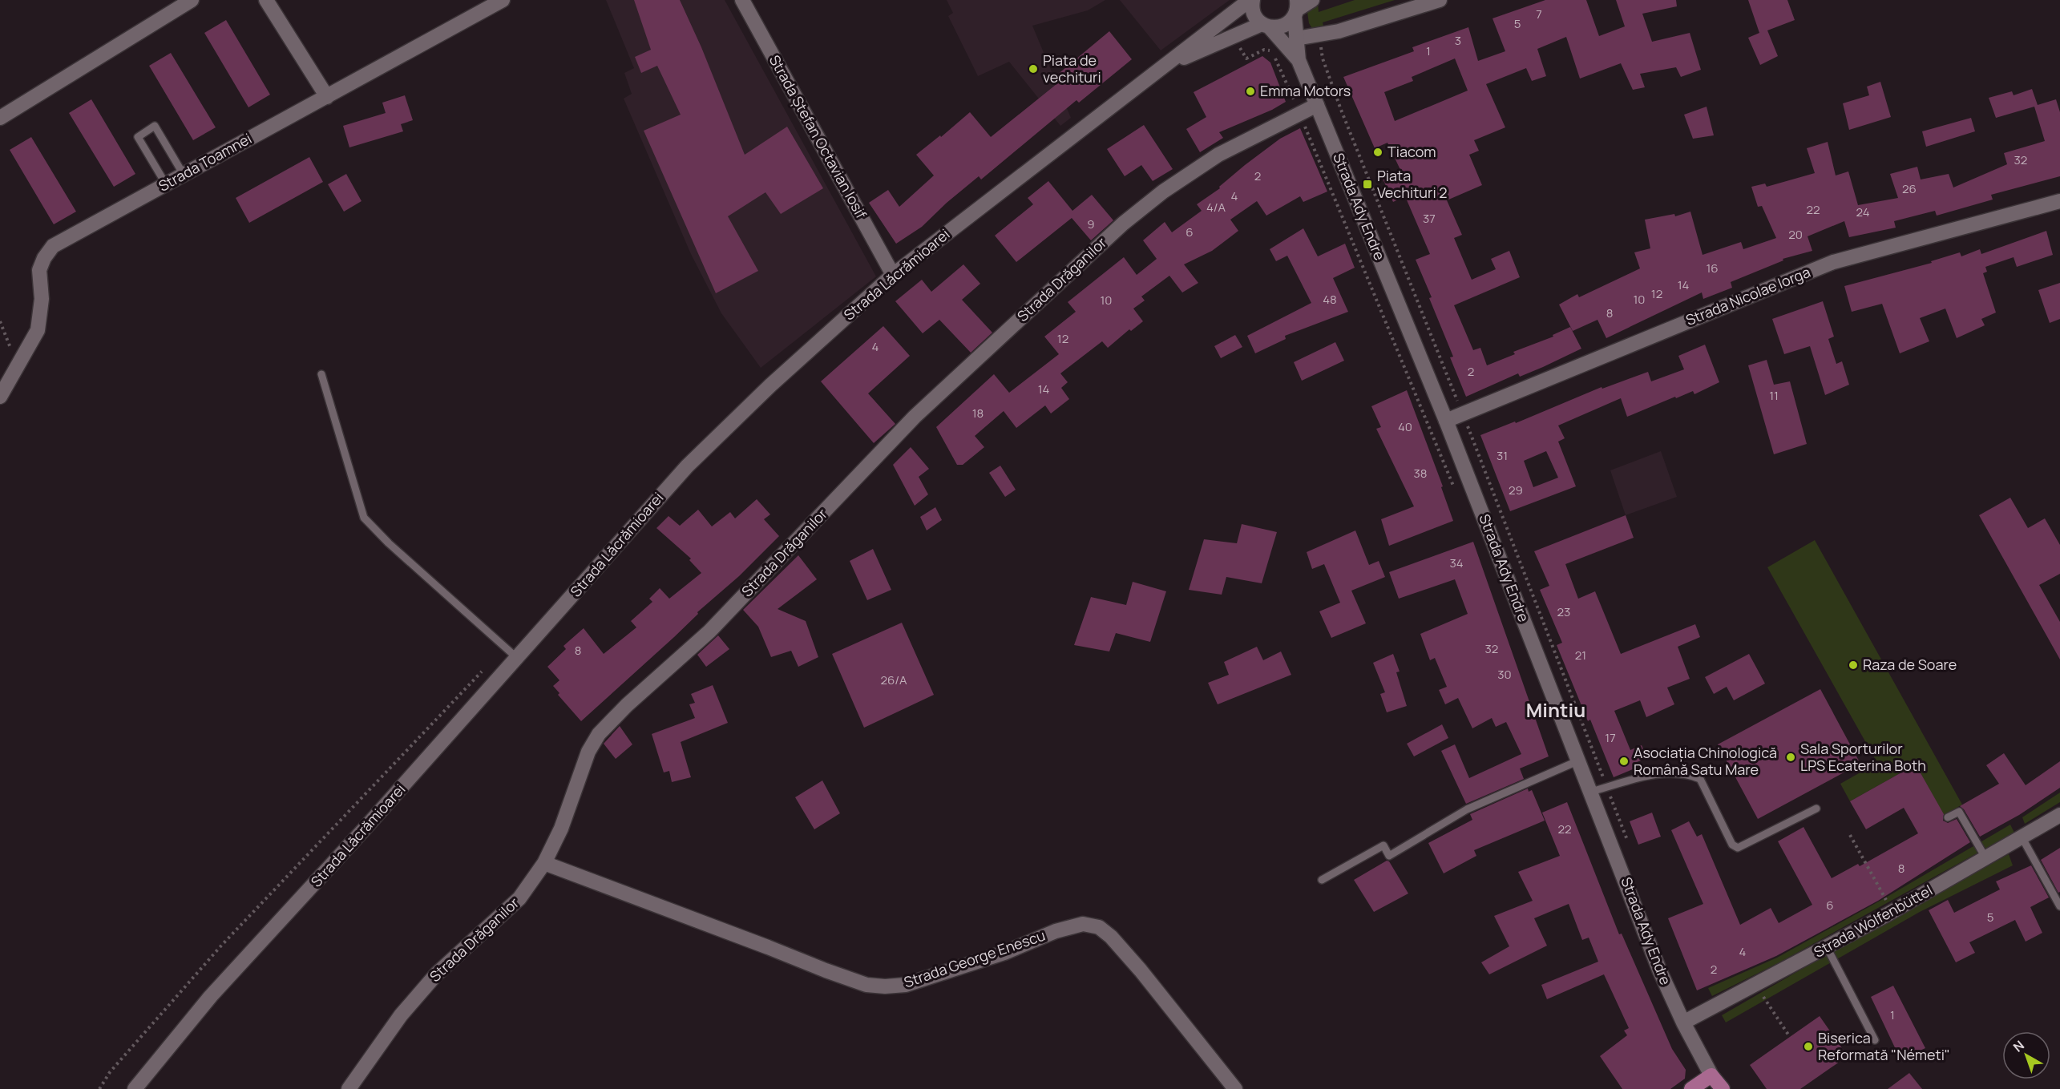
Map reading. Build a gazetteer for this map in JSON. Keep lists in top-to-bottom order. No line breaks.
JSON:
{"streets":{"street":["Strada Ștefan Octavian Iosif","Strada Toamnei","Strada Ady Endre","Strada Lăcrămioarei","Strada Drăganilor","Strada Nicolae Iorga","Strada Wolfenbüttel","Strada George Enescu"]},"crossings":[["Strada Ștefan Octavian Iosif","Strada Lăcrămioarei"],["Strada Ady Endre","Strada Lăcrămioarei"],["Strada Ady Endre","Strada Drăganilor"],["Strada Ady Endre","Strada Nicolae Iorga"],["Strada Ady Endre","Strada Wolfenbüttel"],["Strada Drăganilor","Strada George Enescu"]],"districts":["Mintiu"],"places":{"other":["Piata de vechituri","Emma Motors","Tiacom","Raza de Soare","Sala Sporturilor LPS Ecaterina Both","Asociația Chinologică Română Satu Mare","Biserica Reformată \"Németi\""],"transit":["Piata Vechituri 2"]},"house_numbers":["7","5","3","1","32","2","26","4","4/A","22","24","37","9","6","20","16","14","12","48","10","10","8","12","4","2","14","11","18","40","31","38","29","34","23","32","8","21","30","26/A","17","22","8","6","5","4","2","1"],"north":"top left"}
